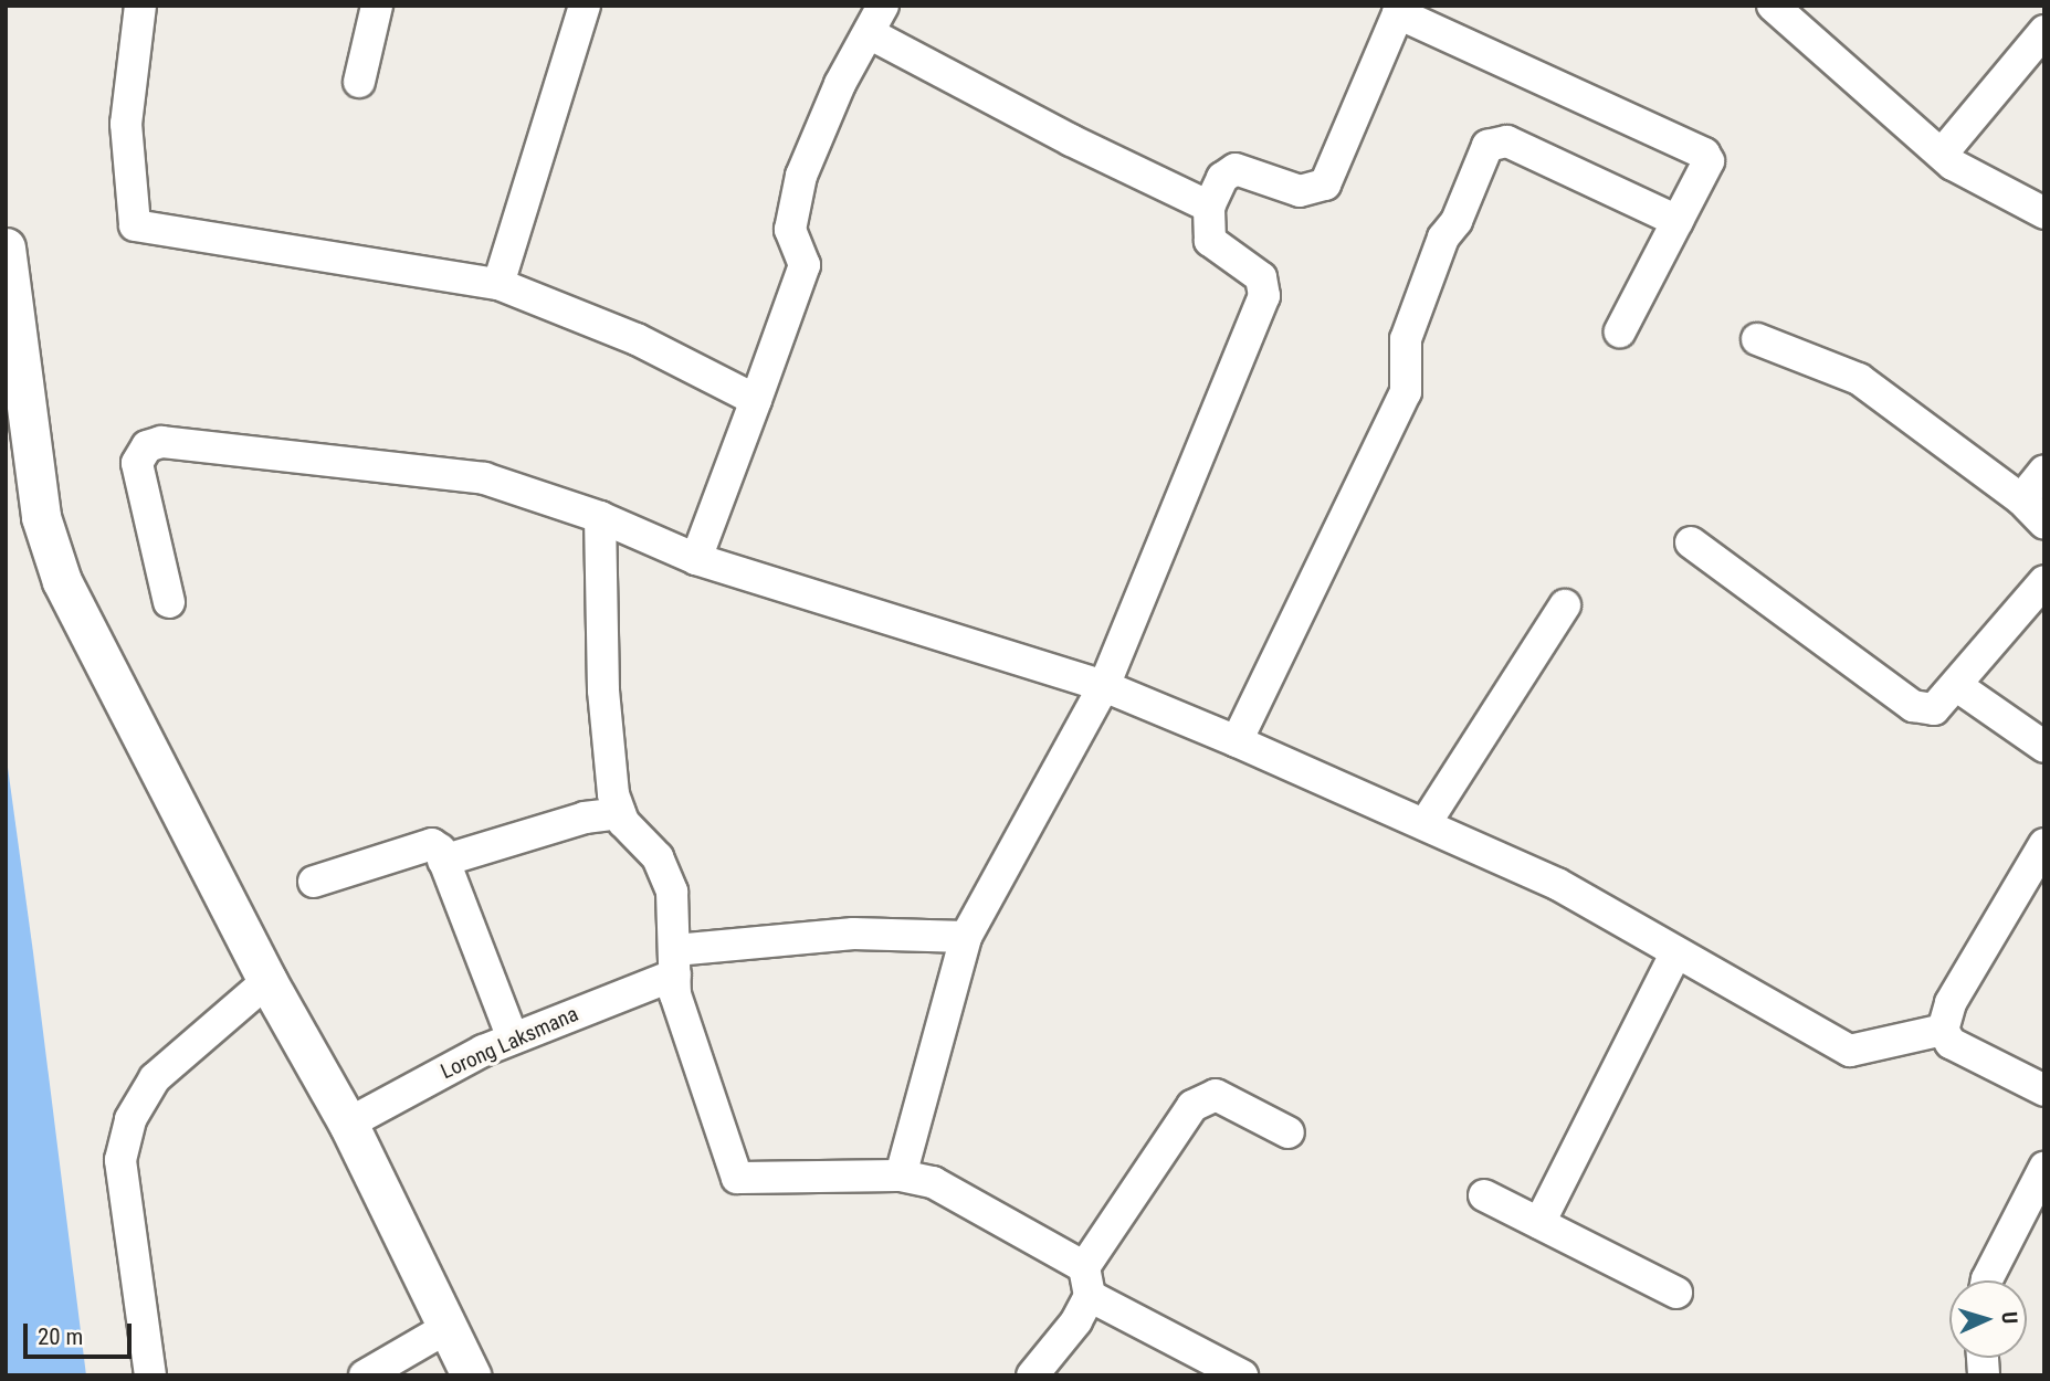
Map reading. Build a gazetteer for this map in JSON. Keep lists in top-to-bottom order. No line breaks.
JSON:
{"streets":{"street":["Lorong Laksmana"]},"scale_bar":"20 m","north":"right"}
